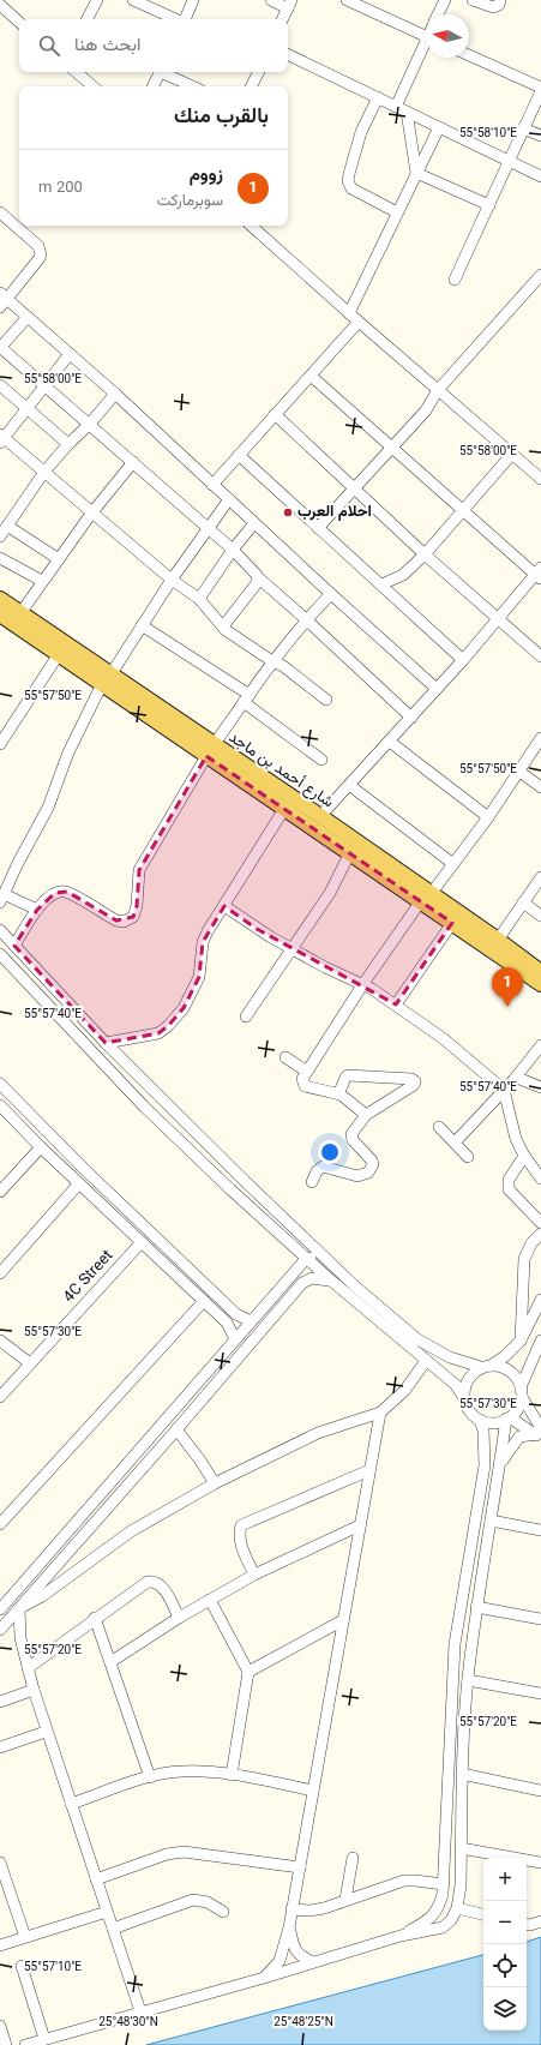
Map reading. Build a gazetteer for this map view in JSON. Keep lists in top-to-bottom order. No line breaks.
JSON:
{"streets":{"main road":["شارع أحمد بن ماجد"],"street":["4C Street"]},"places":["احلام العرب"],"north":"left","page":{"search":"ابحث هنا","heading":"بالقرب منك","list":[{"mark":"1","name":"زووم","note":"سوبرماركت","value":"200 m"}],"pins":"1","map_buttons":["+","−"]},"coordinates":["55°58'10\"E","55°58'00\"E","55°57'50\"E","55°57'40\"E","55°57'30\"E","55°57'20\"E","55°57'10\"E","25°48'30\"N","25°48'25\"N"]}
